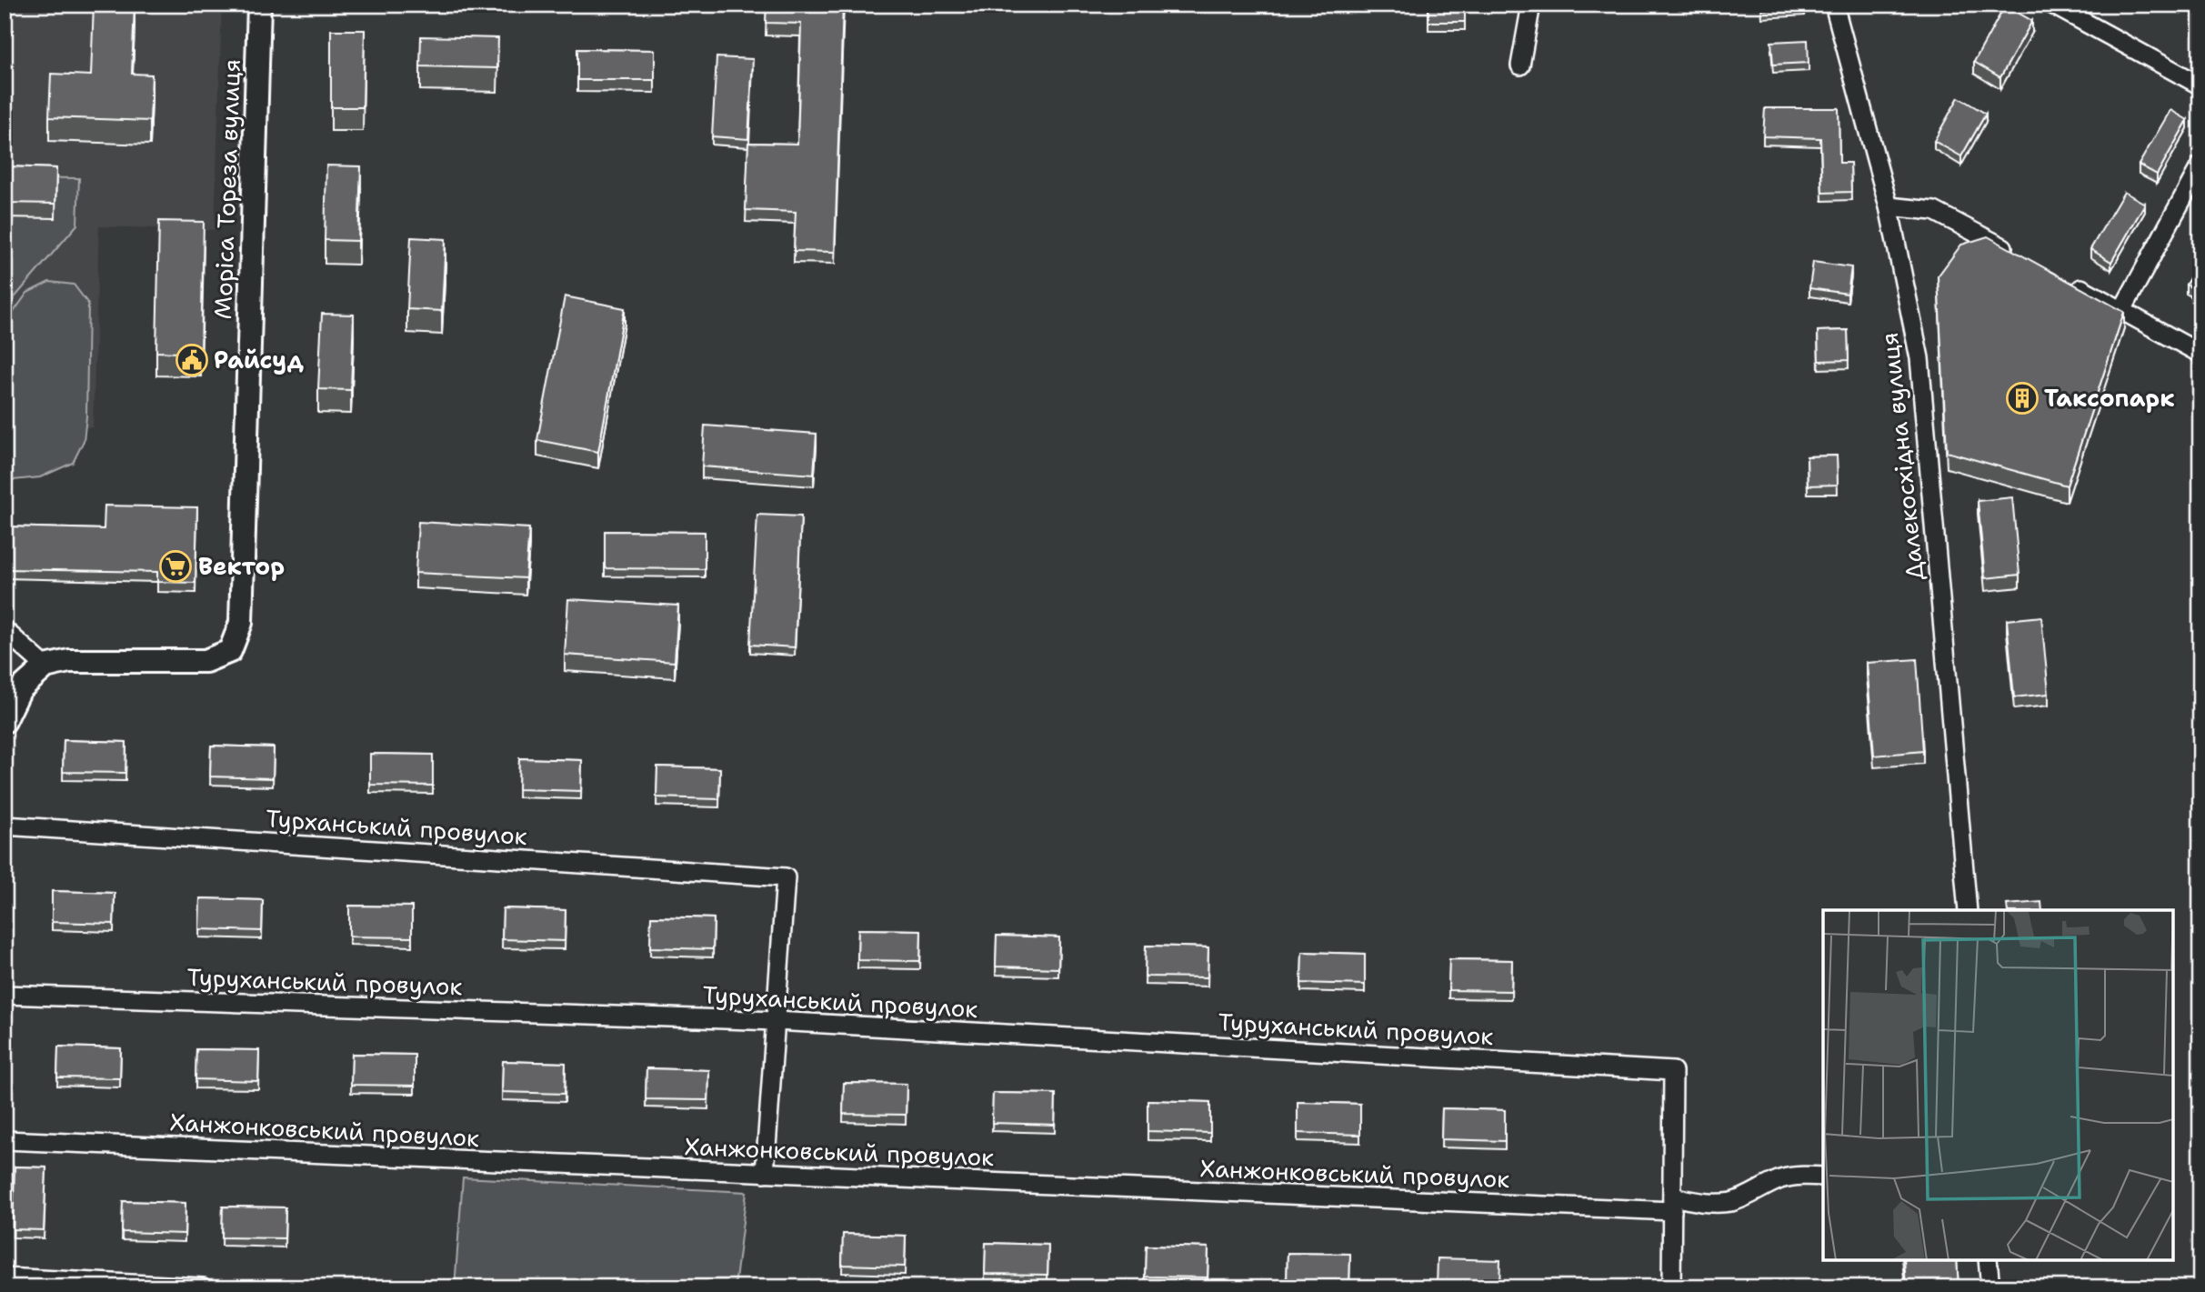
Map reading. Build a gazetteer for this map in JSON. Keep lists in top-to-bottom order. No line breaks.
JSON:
{"streets":{"street":["Моріса Тореза вулиця","Далекосхідна вулиця","Турханський провулок","Туруханський провулок","Ханжонковський провулок"]},"crossings":[["Турханський провулок","Туруханський провулок"],["Туруханський провулок","Ханжонковський провулок"]],"places":{"public building":["Райсуд"],"building":["Таксопарк"],"supermarket":["Вектор"]}}
